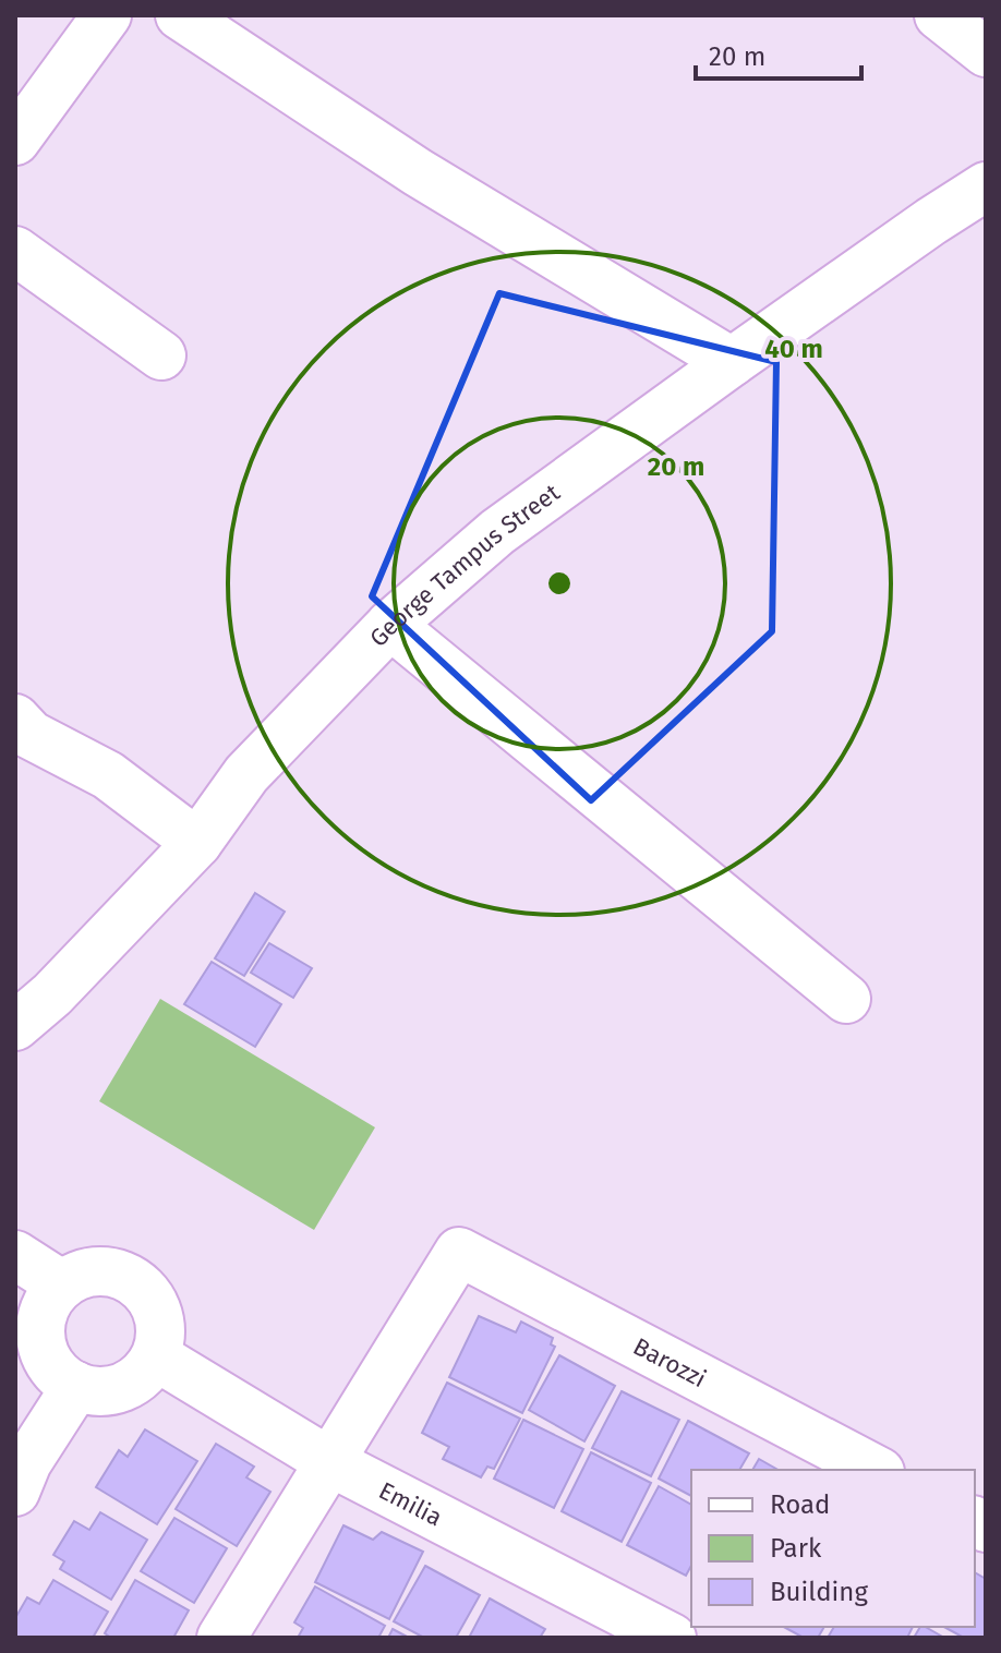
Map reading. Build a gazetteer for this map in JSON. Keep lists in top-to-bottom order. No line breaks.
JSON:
{"streets":{"street":["George Tampus Street","Barozzi","Emilia"]},"crossings":[["Barozzi","Emilia"]],"legend":["Road","Park","Building"],"scale_bar":"20 m","rings":["40 m","20 m"]}
